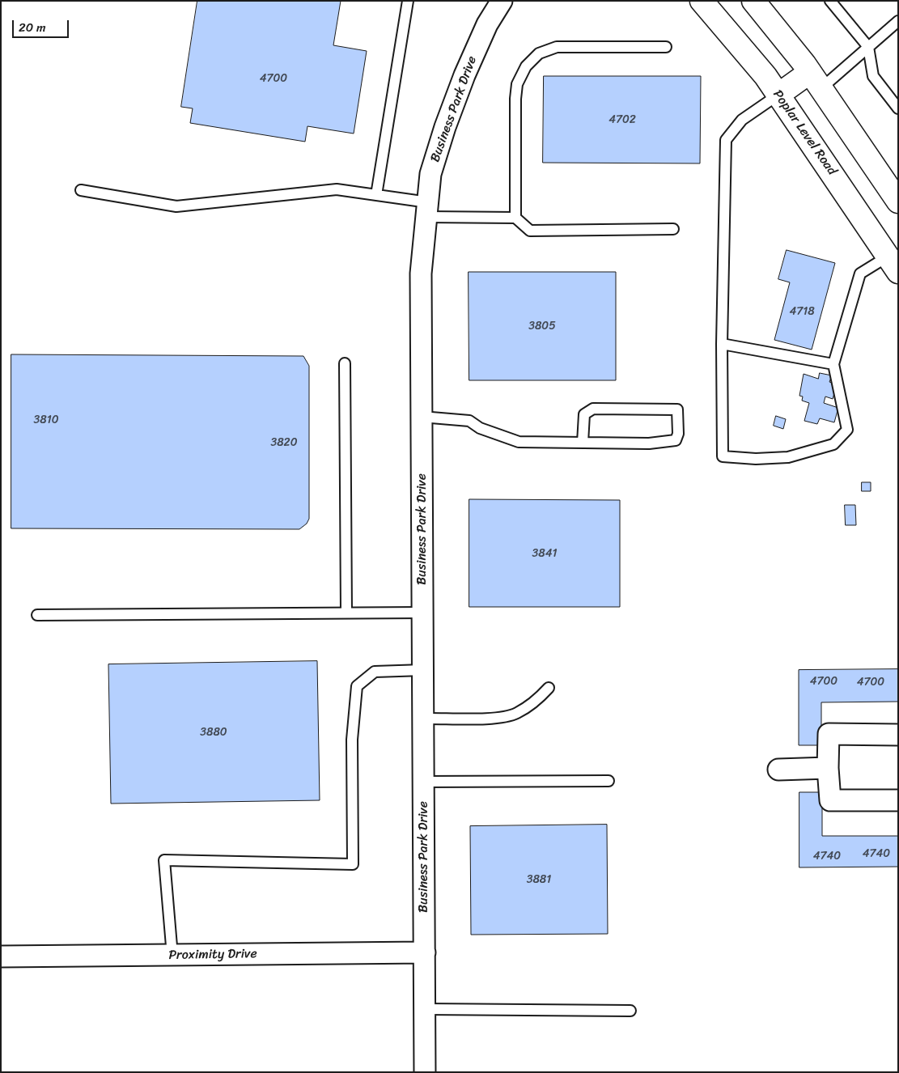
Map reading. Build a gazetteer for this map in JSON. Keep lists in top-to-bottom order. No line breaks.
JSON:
{"streets":{"main road":["Poplar Level Road"],"street":["Business Park Drive","Proximity Drive"]},"crossings":[["Business Park Drive","Proximity Drive"]],"house_numbers":["4700","4702","4718","3805","3810","3820","3841","4700","4700","3880","4740","4740","3881"],"scale_bar":"20 m"}
